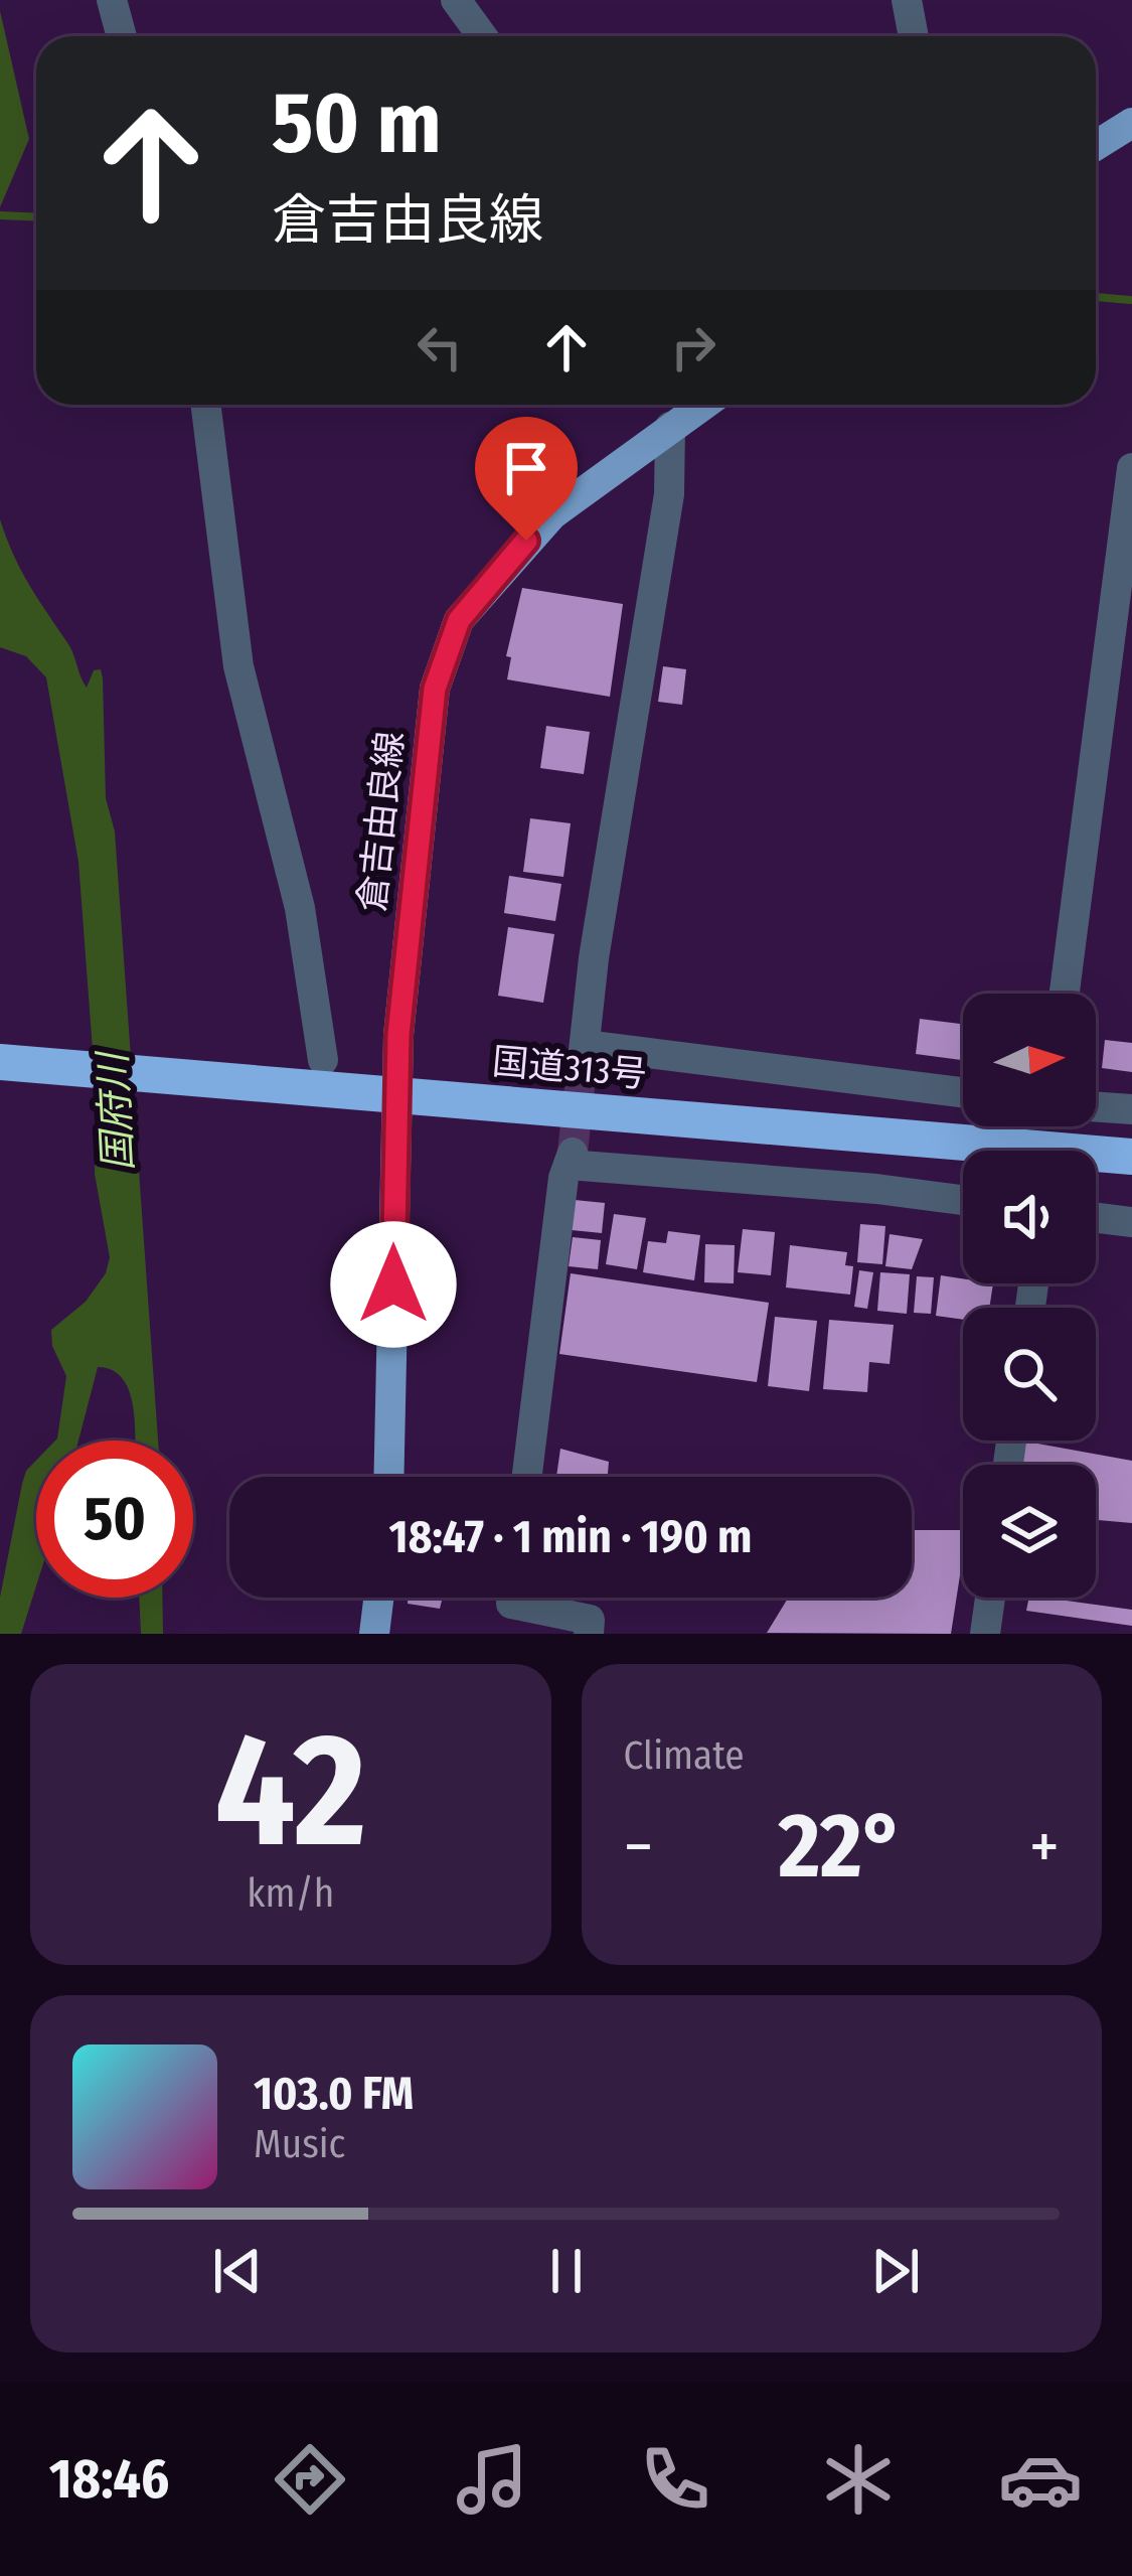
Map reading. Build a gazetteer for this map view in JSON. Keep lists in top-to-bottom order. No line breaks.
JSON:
{"streets":{"highway":["国道313号"],"main road":["倉吉由良線"]},"crossings":[["倉吉由良線","国道313号"]],"water":["国府川"],"north":"right","page":{"turn":["50 m","倉吉由良線"],"limit":"50","trip":"18:47 · 1 min · 190 m","tile":[["42","km/h"],"Climate"],"heat":["−","22°","+"],"song":["103.0 FM","Music"],"tabs":"18:46"}}
